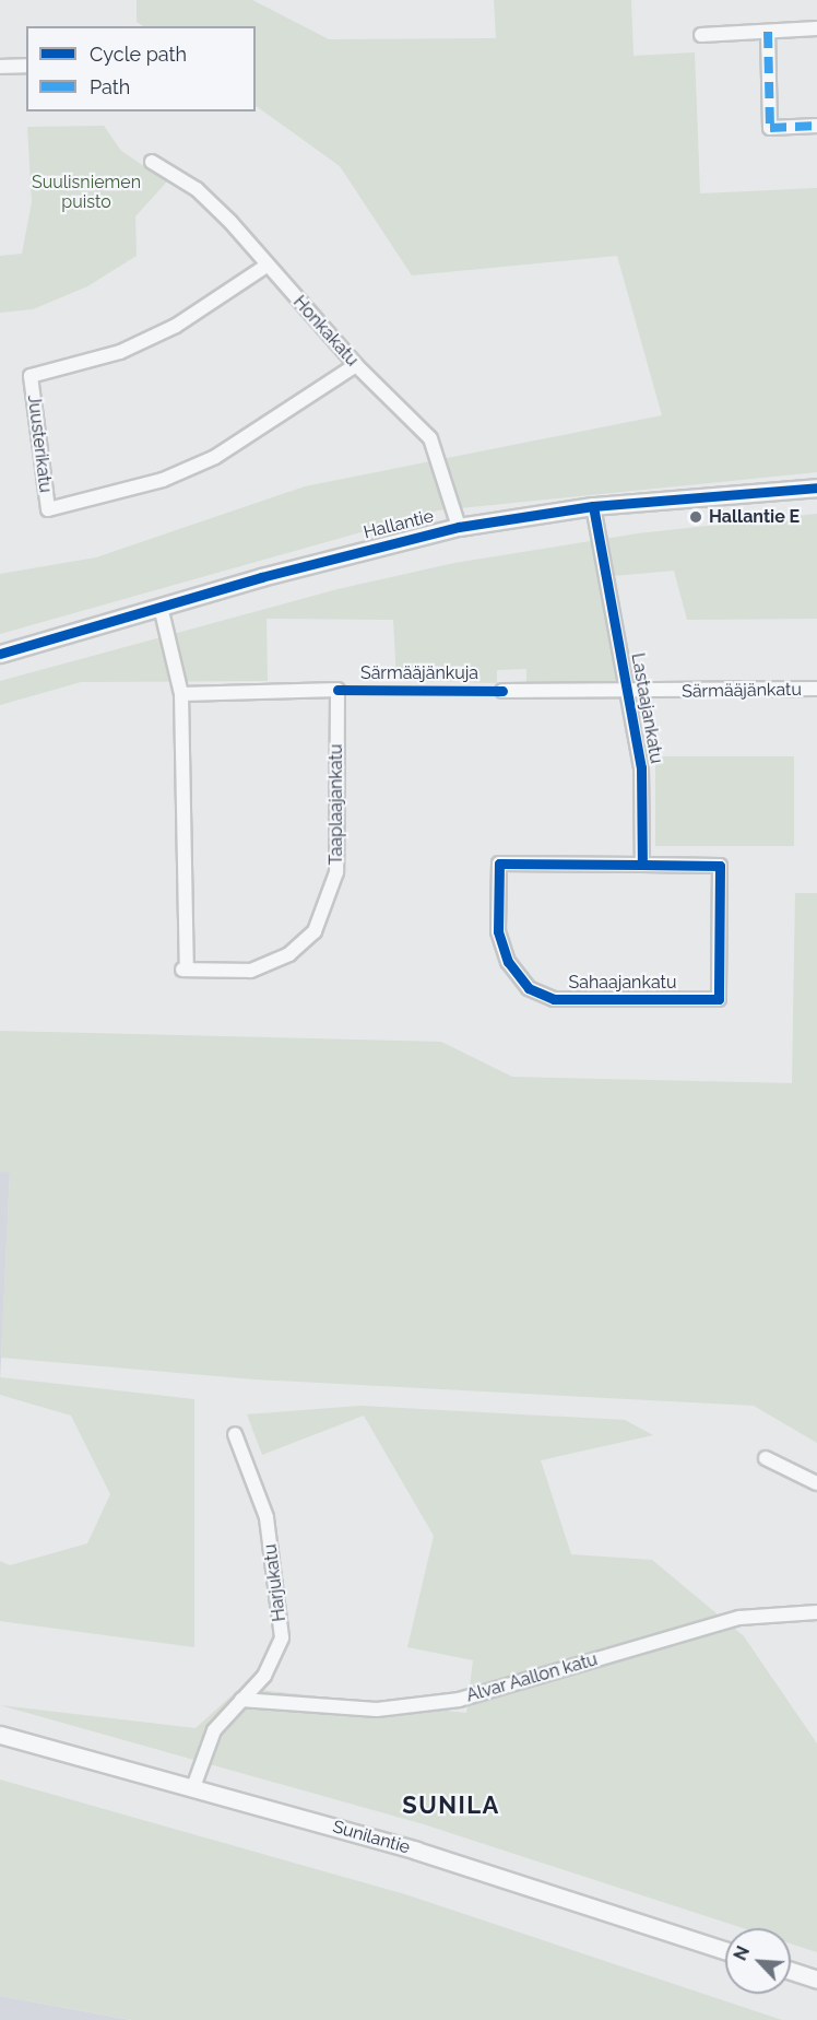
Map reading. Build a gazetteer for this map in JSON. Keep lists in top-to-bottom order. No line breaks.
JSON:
{"streets":{"street":["Honkakatu","Juusterikatu","Hallantie","Särmääjänkuja","Särmääjänkatu","Lastaajankatu","Taaplaajankatu","Sahaajankatu","Harjukatu","Alvar Aallon katu","Sunilantie"]},"crossings":[["Honkakatu","Juusterikatu"],["Honkakatu","Hallantie"],["Hallantie","Lastaajankatu"],["Hallantie","Taaplaajankatu"],["Särmääjänkuja","Särmääjänkatu"],["Särmääjänkuja","Lastaajankatu"],["Särmääjänkatu","Lastaajankatu"],["Lastaajankatu","Sahaajankatu"],["Harjukatu","Alvar Aallon katu"],["Harjukatu","Sunilantie"]],"districts":["SUNILA"],"parks":["Suulisniemen puisto"],"places":["Hallantie E"],"legend":["Cycle path","Path"],"north":"top left"}
